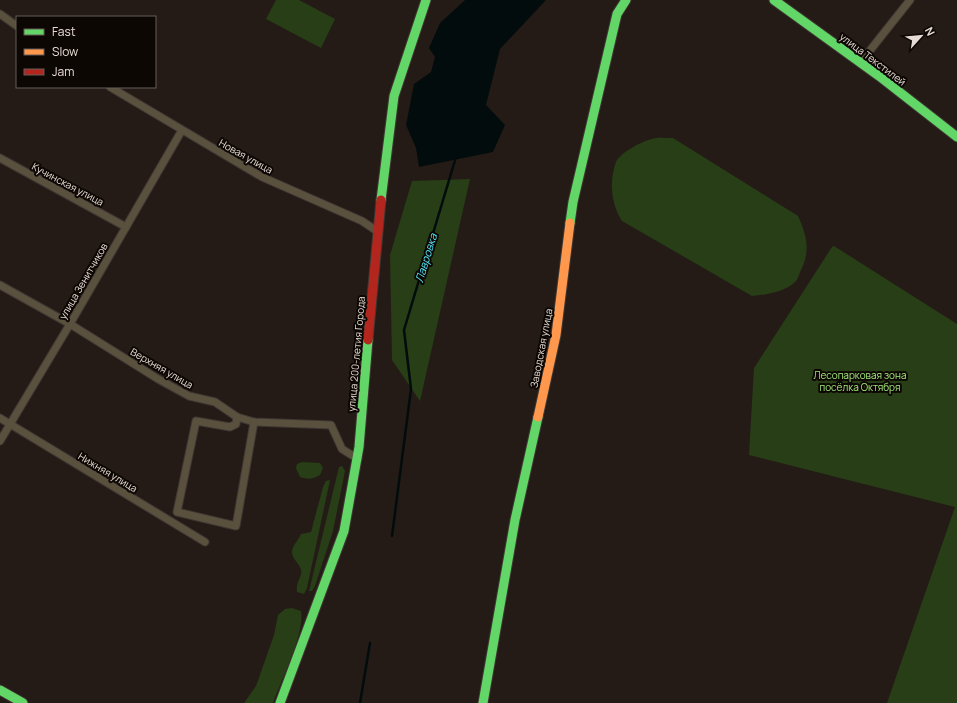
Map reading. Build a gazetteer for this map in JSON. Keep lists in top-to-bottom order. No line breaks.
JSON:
{"streets":{"street":["улица Текстилей","Новая улица","Кучинская улица","улица Зенитчиков","Заводская улица","улица 200-летия Города","Верхняя улица","Нижняя улица"]},"crossings":[["Новая улица","улица Зенитчиков"],["Новая улица","улица 200-летия Города"],["Кучинская улица","улица Зенитчиков"],["улица Зенитчиков","Верхняя улица"],["улица Зенитчиков","Нижняя улица"],["улица 200-летия Города","Верхняя улица"]],"water":["Лавровка"],"parks":["Лесопарковая зона посёлка Октября"],"legend":["Fast","Slow","Jam"],"north":"top right"}
